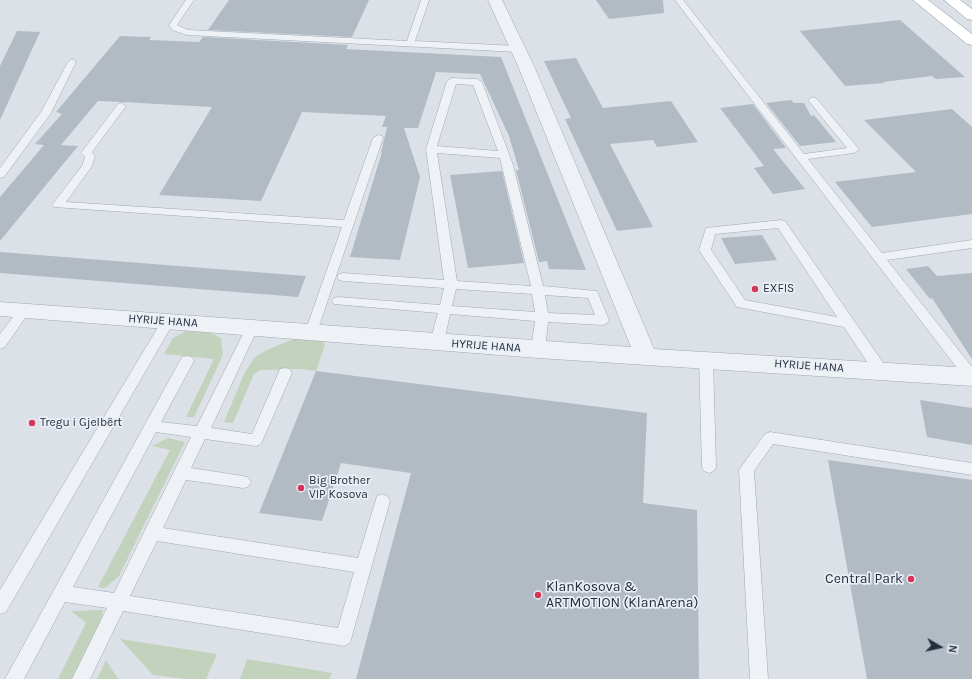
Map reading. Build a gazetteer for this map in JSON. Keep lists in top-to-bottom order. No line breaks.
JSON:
{"streets":{"street":["HYRIJE HANA"]},"places":["EXFIS","Tregu i Gjelbërt","Big Brother VIP Kosova","Central Park","KlanKosova & ARTMOTION (KlanArena)"],"north":"right"}
